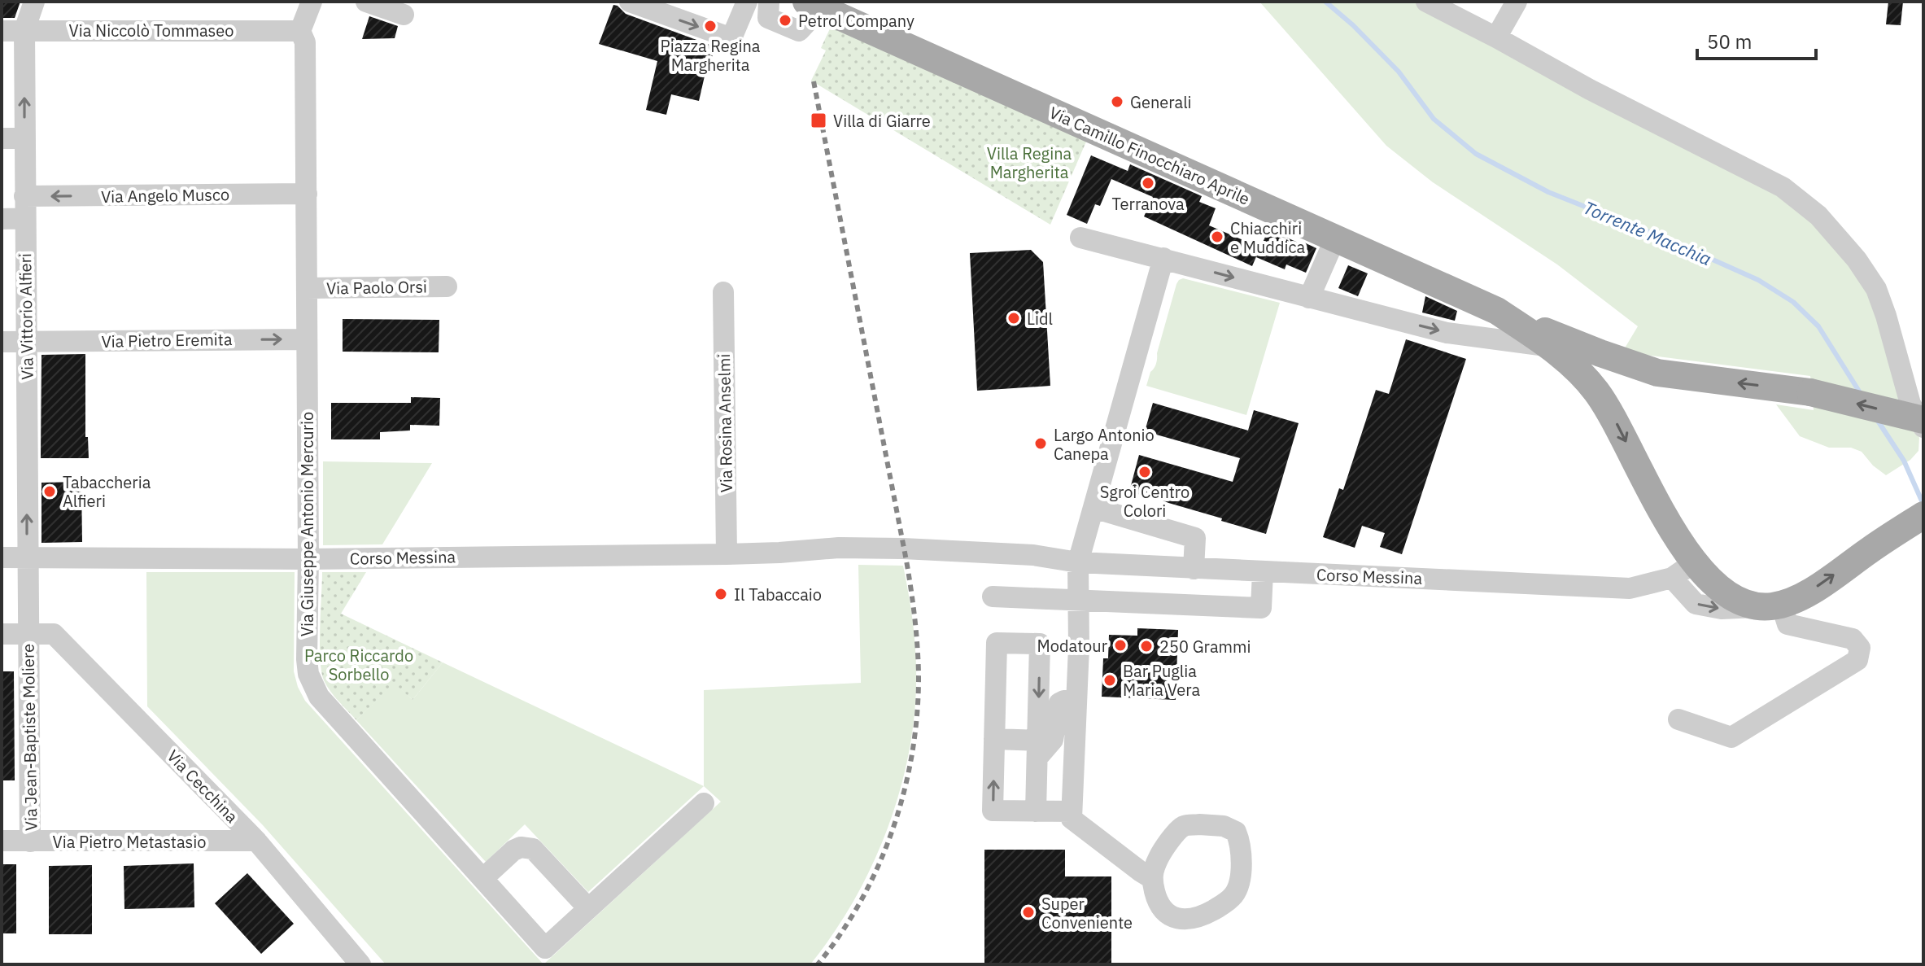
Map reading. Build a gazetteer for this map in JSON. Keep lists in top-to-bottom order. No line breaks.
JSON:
{"streets":{"main road":["Via Camillo Finocchiaro Aprile"],"street":["Via Niccolò Tommaseo","Via Angelo Musco","Via Paolo Orsi","Via Vittorio Alfieri","Via Pietro Eremita","Via Rosina Anselmi","Via Giuseppe Antonio Mercurio","Corso Messina","Via Jean-Baptiste Moliere","Via Cecchina","Via Pietro Metastasio"]},"crossings":[["Via Niccolò Tommaseo","Via Vittorio Alfieri"],["Via Niccolò Tommaseo","Via Giuseppe Antonio Mercurio"],["Via Angelo Musco","Via Vittorio Alfieri"],["Via Angelo Musco","Via Giuseppe Antonio Mercurio"],["Via Paolo Orsi","Via Giuseppe Antonio Mercurio"],["Via Vittorio Alfieri","Via Pietro Eremita"],["Via Vittorio Alfieri","Corso Messina"],["Via Vittorio Alfieri","Via Jean-Baptiste Moliere"],["Via Vittorio Alfieri","Via Cecchina"],["Via Pietro Eremita","Via Giuseppe Antonio Mercurio"],["Via Rosina Anselmi","Corso Messina"],["Via Giuseppe Antonio Mercurio","Corso Messina"],["Via Jean-Baptiste Moliere","Via Cecchina"],["Via Jean-Baptiste Moliere","Via Pietro Metastasio"],["Via Cecchina","Via Pietro Metastasio"]],"one_way":["Via Angelo Musco","Via Vittorio Alfieri","Via Pietro Eremita"],"water":["Torrente Macchia"],"parks":["Villa Regina Margherita","Parco Riccardo Sorbello"],"places":{"other":["Petrol Company","Piazza Regina Margherita","Generali","Terranova","Chiacchiri e Muddica","Lidl","Largo Antonio Canepa","Sgroi Centro Colori","Tabaccheria Alfieri","Il Tabaccaio","Modatour","250 Grammi","Bar Puglia Maria Vera","Super Conveniente"],"transit":["Villa di Giarre"]},"scale_bar":"50 m"}
